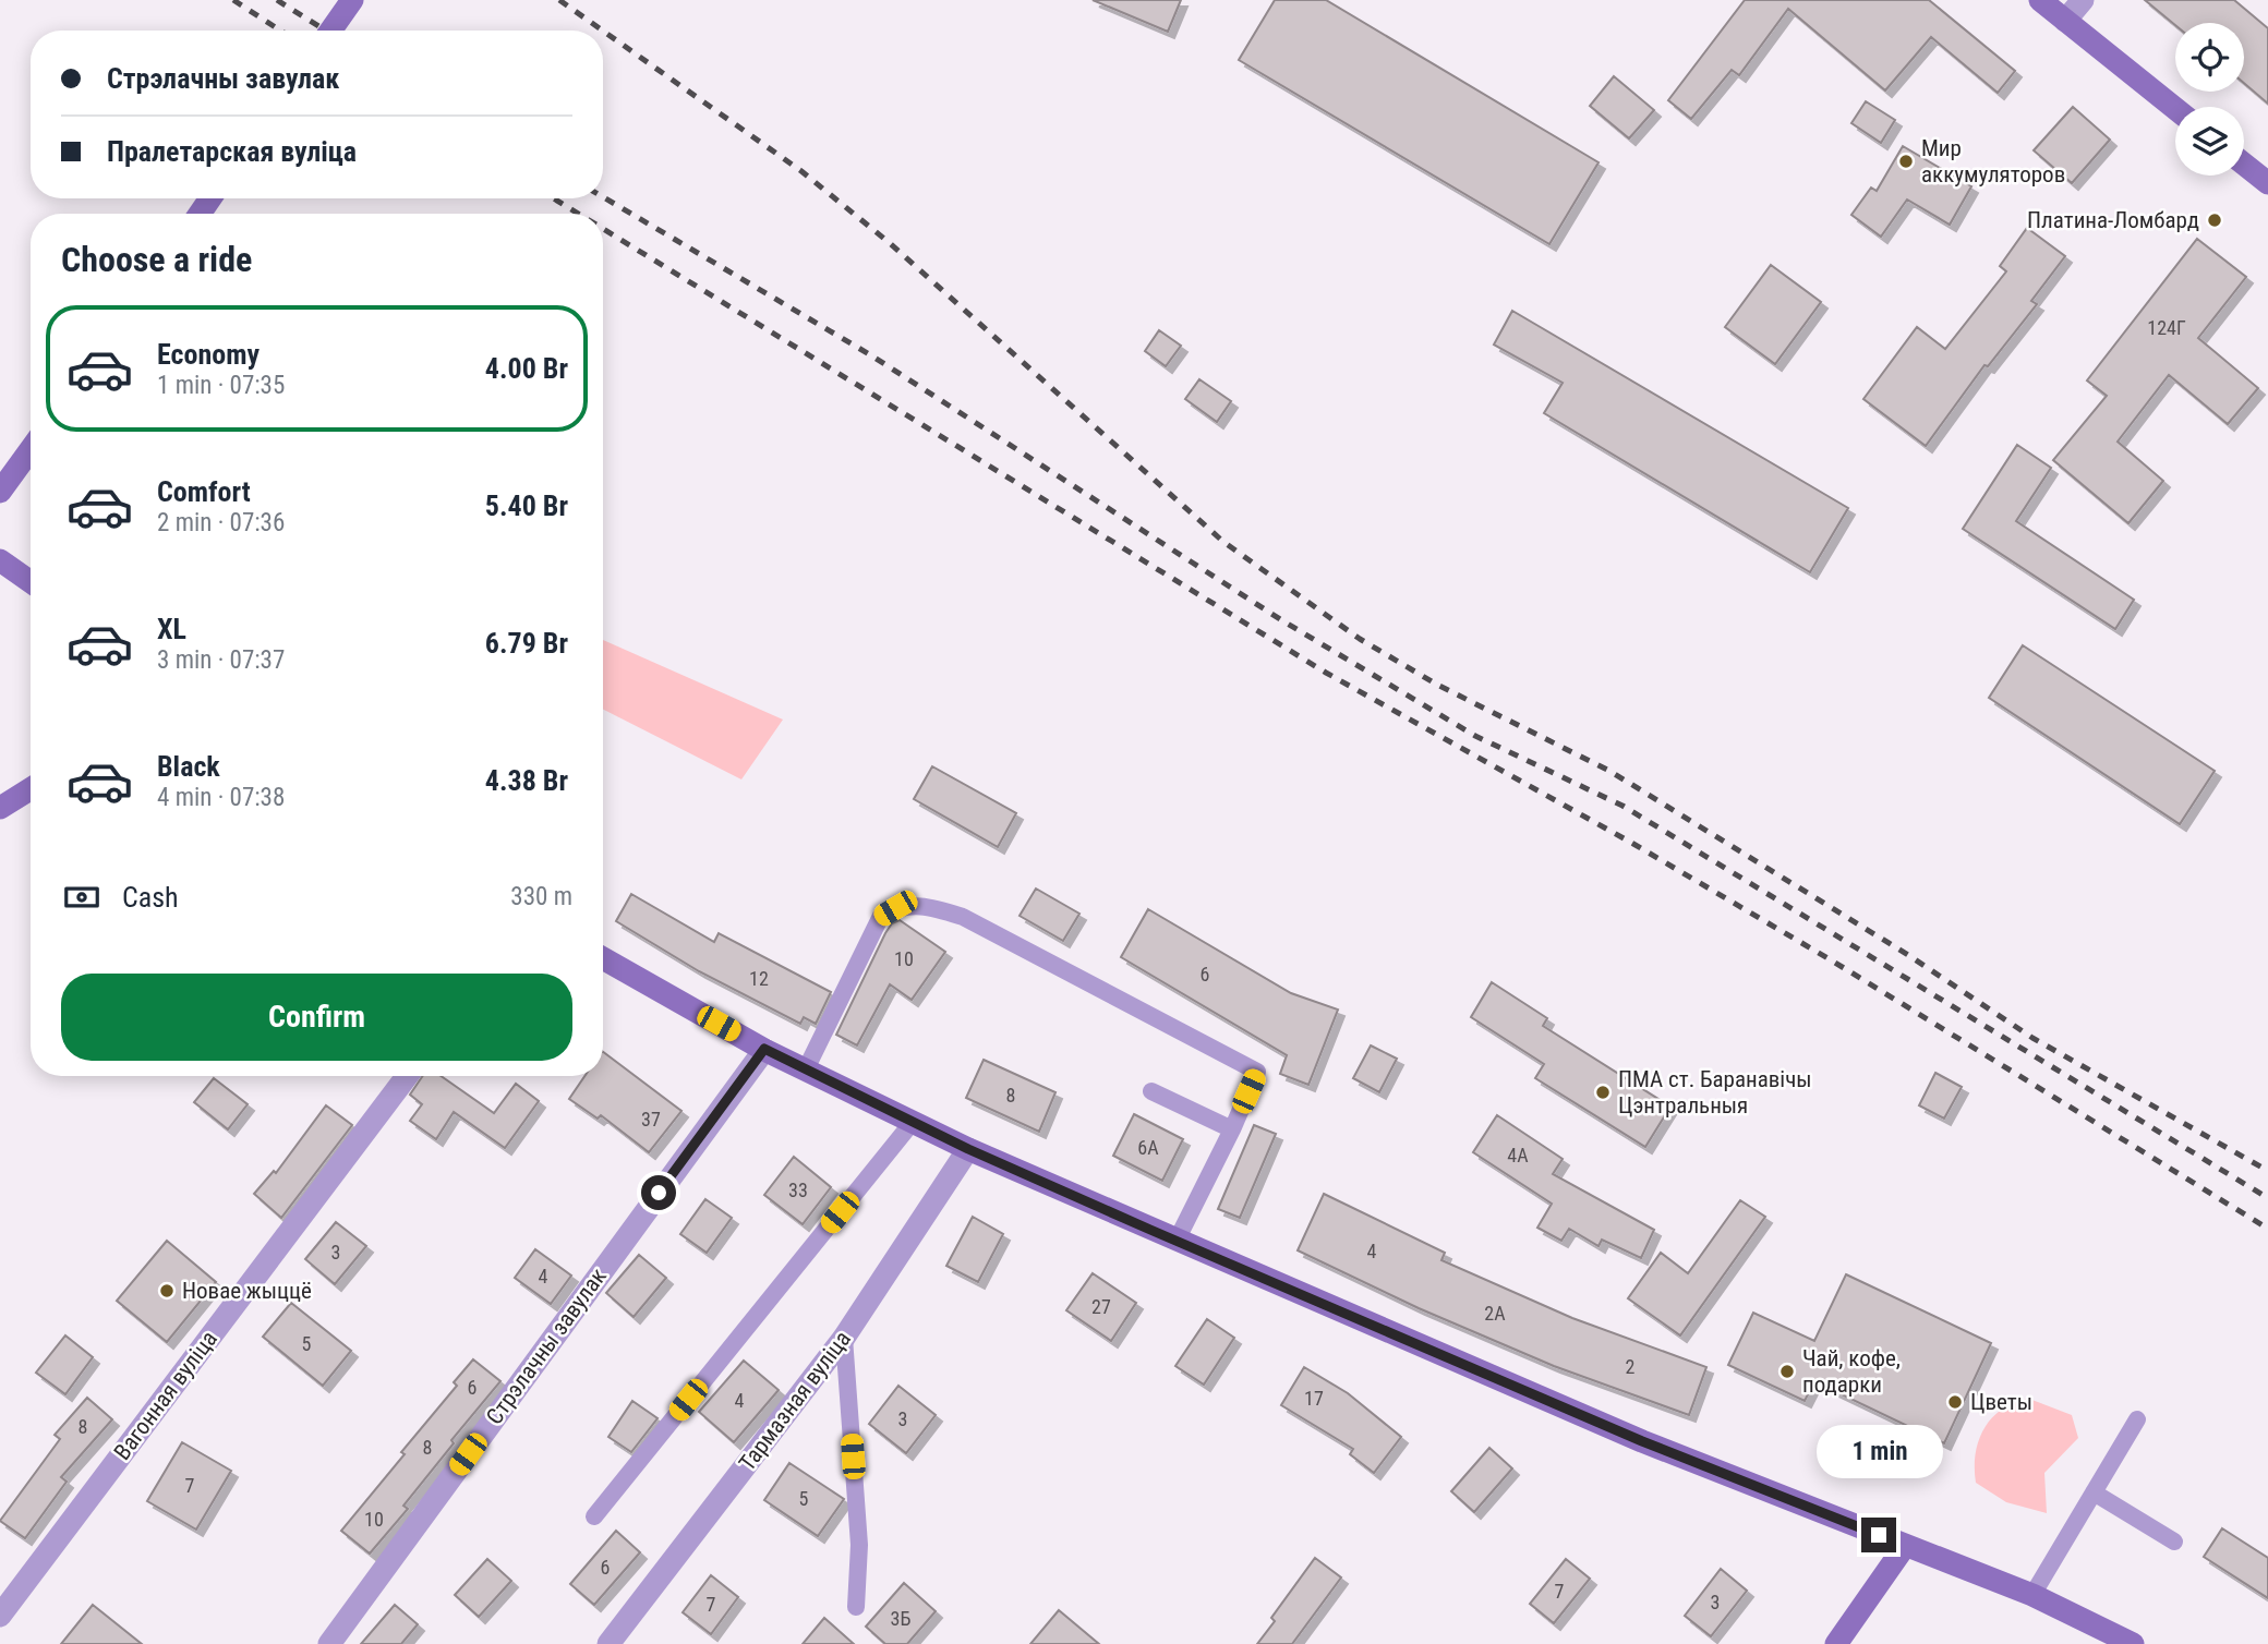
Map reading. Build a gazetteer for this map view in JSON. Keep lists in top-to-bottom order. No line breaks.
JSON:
{"streets":{"street":["Стрэлачны завулак","Вагонная вуліца","Тармазная вуліца"]},"places":["Мир аккумуляторов","Платина-Ломбард","ПМА ст. Баранавічы Цэнтральныя","Новае жыццё","Чай, кофе, подарки","Цветы"],"house_numbers":["124Г","10","6","12","8","37","6А","4А","33","4","3","4","27","2А","5","2","6","17","4","3","8","8","7","5","10","6","7","3","7","3Б"],"page":{"banner":["Стрэлачны завулак","Пралетарская вуліца"],"heading":"Choose a ride","list":[{"name":"Economy","note":"1 min · 07:35","value":"4.00 Br"},{"name":"Comfort","note":"2 min · 07:36","value":"5.40 Br"},{"name":"XL","note":"3 min · 07:37","value":"6.79 Br"},{"name":"Black","note":"4 min · 07:38","value":"4.38 Br"}],"pay":["Cash","330 m"],"buttons":"Confirm","bubble":"1 min"}}
